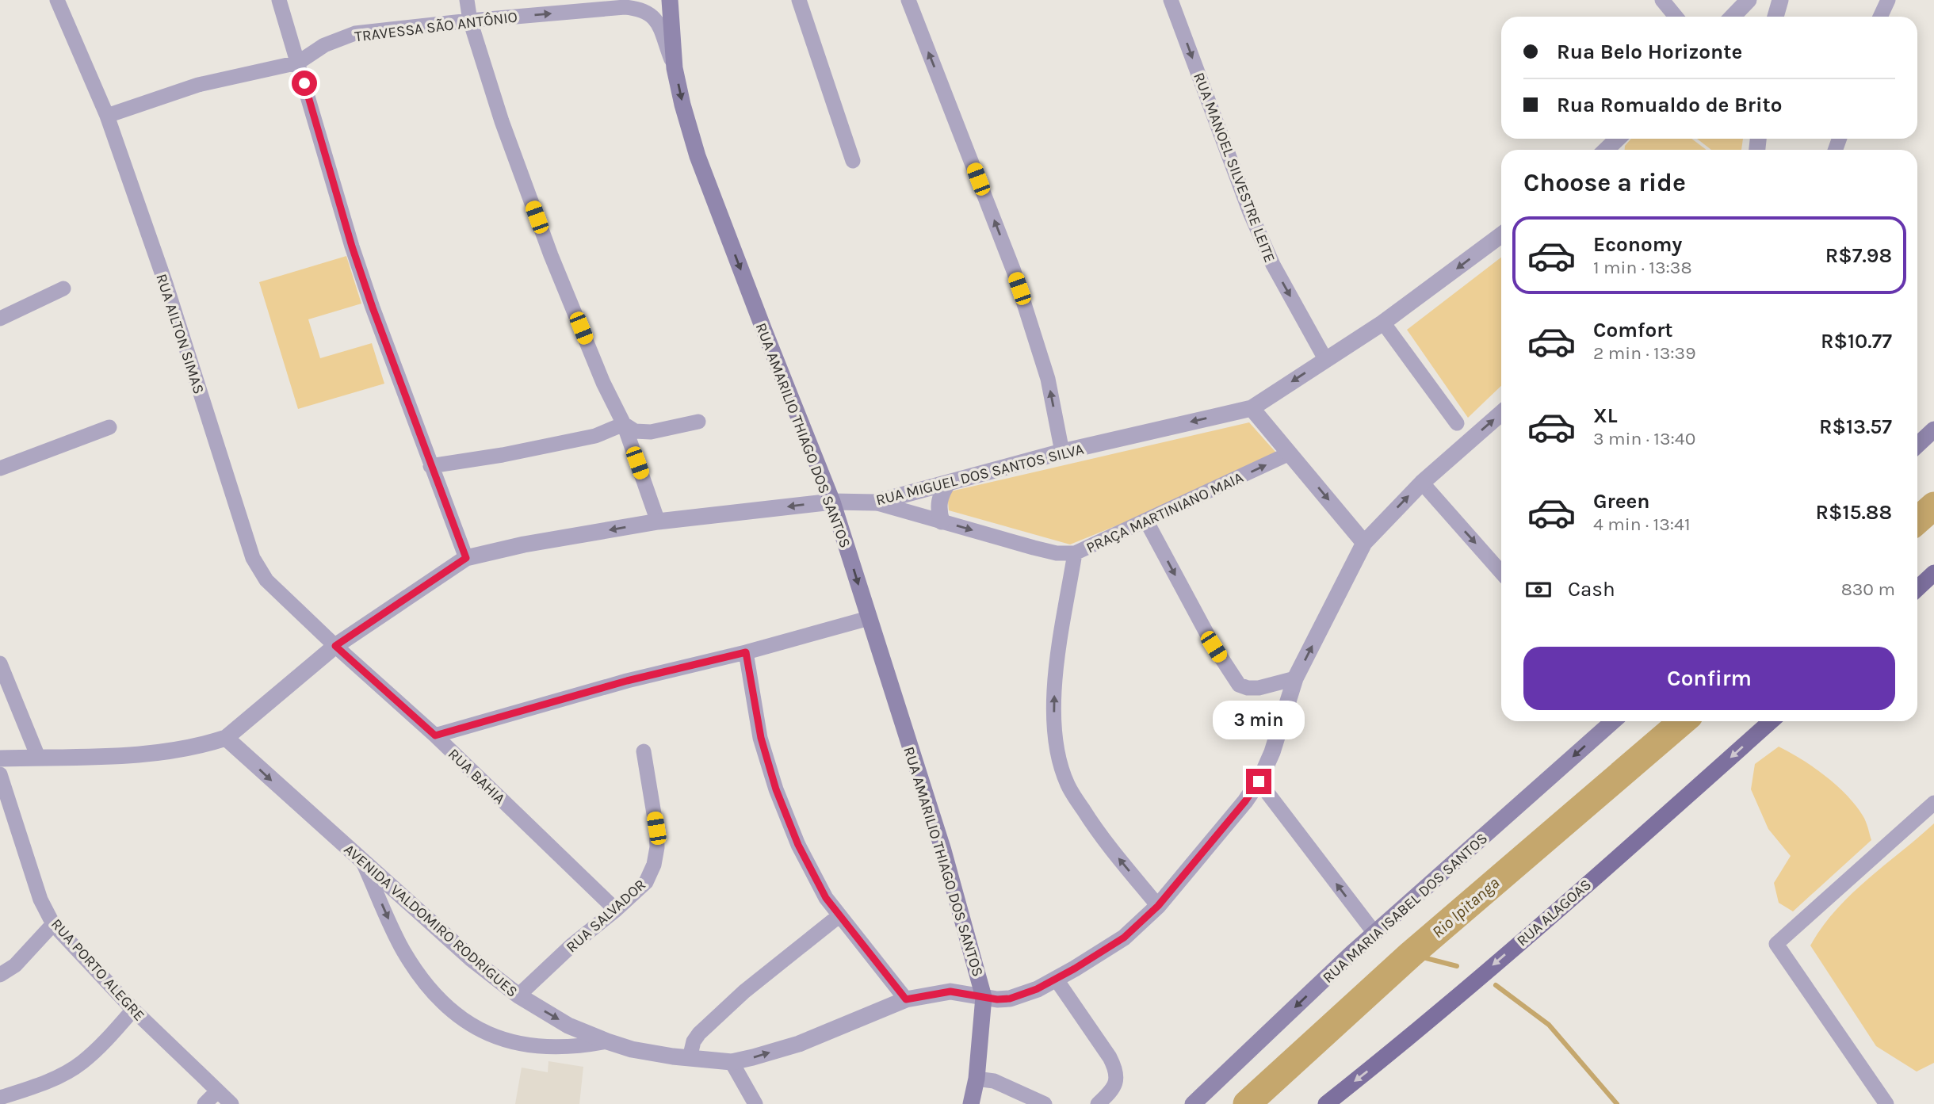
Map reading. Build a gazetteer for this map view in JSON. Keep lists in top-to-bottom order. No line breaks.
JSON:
{"streets":{"main road":["RUA AMARILIO THIAGO DOS SANTOS","RUA MARIA ISABEL DOS SANTOS","RUA ALAGOAS"],"street":["TRAVESSA SÃO ANTÔNIO","RUA MANOEL SILVESTRE LEITE","RUA AILTON SIMAS","RUA MIGUEL DOS SANTOS SILVA","PRAÇA MARTINIANO MAIA","RUA BAHIA","RUA SALVADOR","AVENIDA VALDOMIRO RODRIGUES","RUA PORTO ALEGRE"]},"crossings":[["TRAVESSA SÃO ANTÔNIO","RUA AILTON SIMAS"],["TRAVESSA SÃO ANTÔNIO","RUA AMARILIO THIAGO DOS SANTOS"],["RUA MANOEL SILVESTRE LEITE","RUA MIGUEL DOS SANTOS SILVA"],["RUA AILTON SIMAS","RUA MIGUEL DOS SANTOS SILVA"],["RUA AILTON SIMAS","RUA BAHIA"],["RUA AMARILIO THIAGO DOS SANTOS","RUA MIGUEL DOS SANTOS SILVA"],["RUA AMARILIO THIAGO DOS SANTOS","AVENIDA VALDOMIRO RODRIGUES"],["RUA MIGUEL DOS SANTOS SILVA","PRAÇA MARTINIANO MAIA"],["RUA MIGUEL DOS SANTOS SILVA","RUA BAHIA"],["RUA MIGUEL DOS SANTOS SILVA","AVENIDA VALDOMIRO RODRIGUES"],["RUA BAHIA","RUA SALVADOR"],["RUA SALVADOR","AVENIDA VALDOMIRO RODRIGUES"]],"one_way":["RUA MANOEL SILVESTRE LEITE","RUA AMARILIO THIAGO DOS SANTOS","PRAÇA MARTINIANO MAIA","RUA MARIA ISABEL DOS SANTOS","RUA ALAGOAS"],"water":["Rio Ipitanga"],"page":{"banner":["Rua Belo Horizonte","Rua Romualdo de Brito"],"heading":"Choose a ride","list":[{"name":"Economy","note":"1 min · 13:38","value":"R$7.98"},{"name":"Comfort","note":"2 min · 13:39","value":"R$10.77"},{"name":"XL","note":"3 min · 13:40","value":"R$13.57"},{"name":"Green","note":"4 min · 13:41","value":"R$15.88"}],"pay":["Cash","830 m"],"buttons":"Confirm","bubble":"3 min"}}
